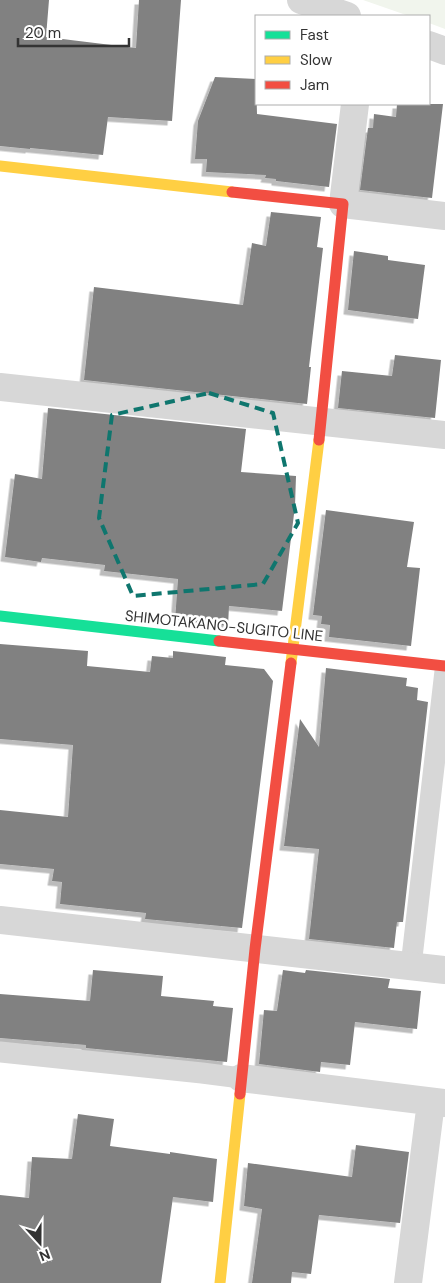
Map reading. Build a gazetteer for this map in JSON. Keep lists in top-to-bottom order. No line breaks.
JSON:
{"streets":{"street":["SHIMOTAKANO-SUGITO LINE"]},"legend":["Fast","Slow","Jam"],"scale_bar":"20 m","north":"bottom"}
